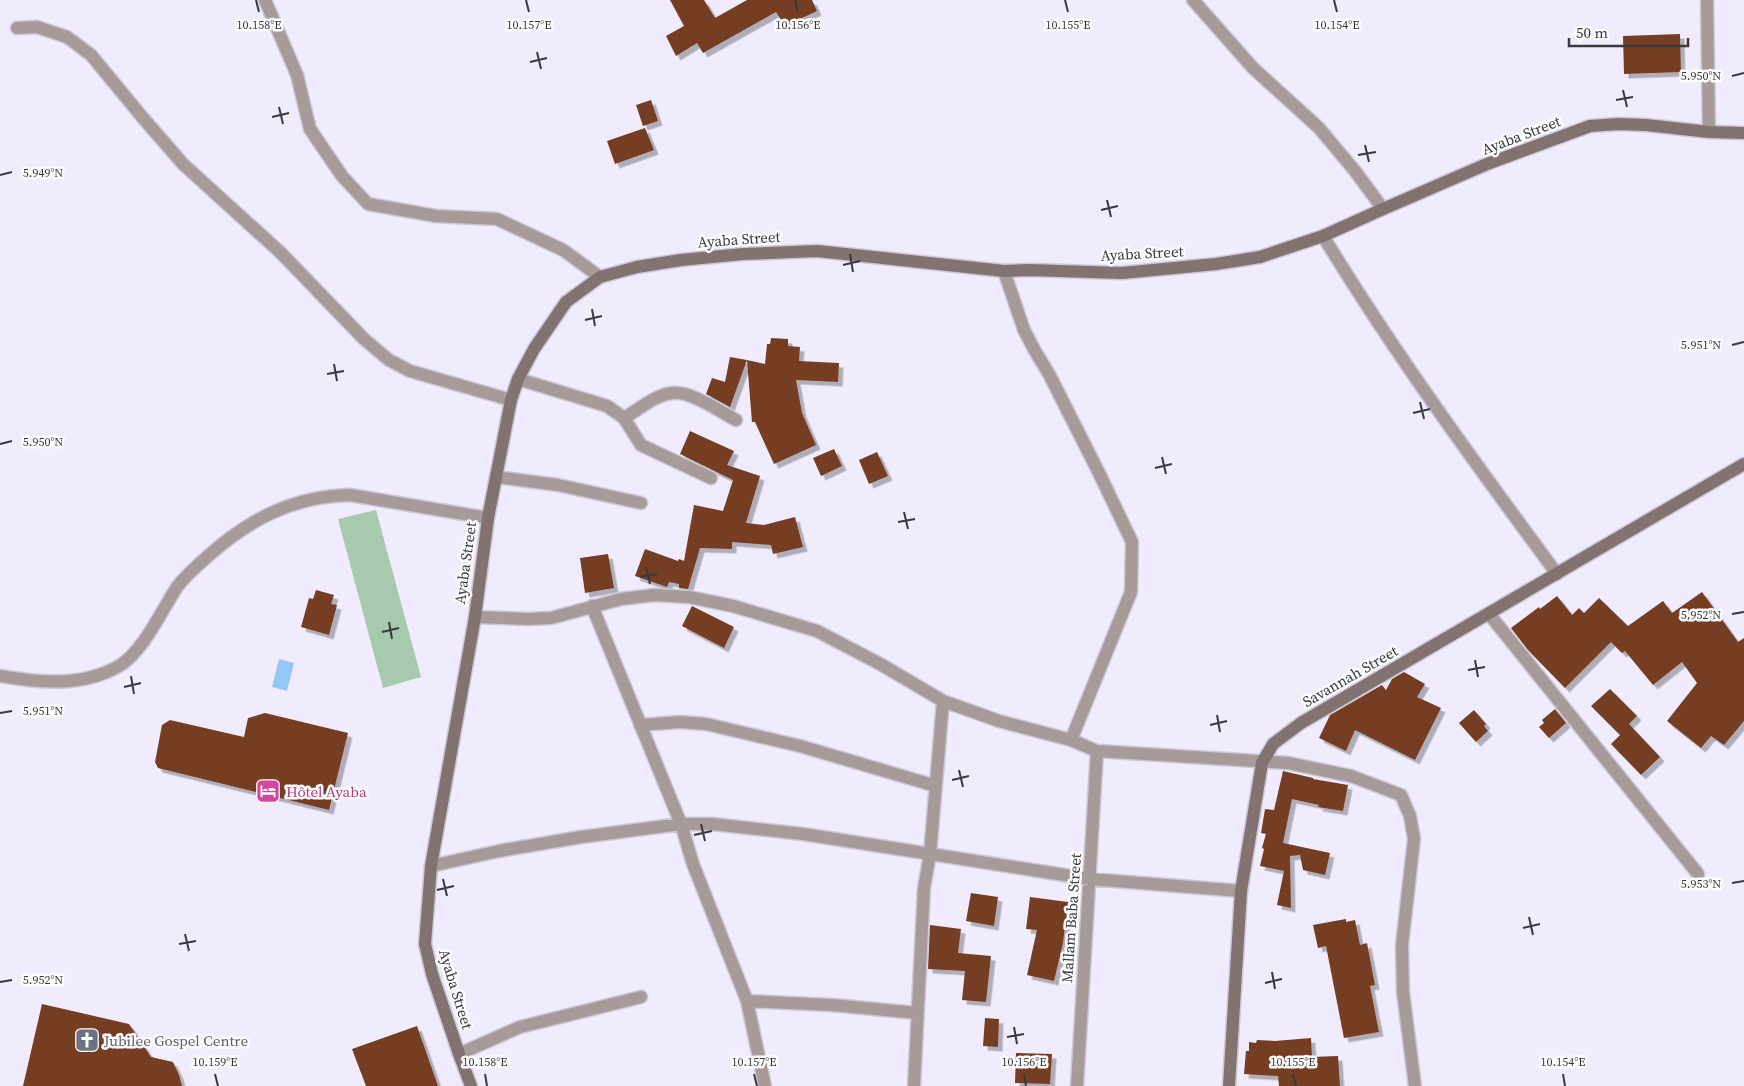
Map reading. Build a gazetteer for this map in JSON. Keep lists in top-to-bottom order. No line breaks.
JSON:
{"streets":{"main road":["Ayaba Street","Savannah Street"],"street":["Mallam Baba Street"]},"places":{"hotel":["Hôtel Ayaba"],"church":["Jubilee Gospel Centre"]},"scale_bar":"50 m","coordinates":["10.158°E","10.157°E","10.156°E","10.155°E","10.154°E","5.950°N","5.949°N","5.951°N","5.952°N","5.953°N","10.159°E"]}
